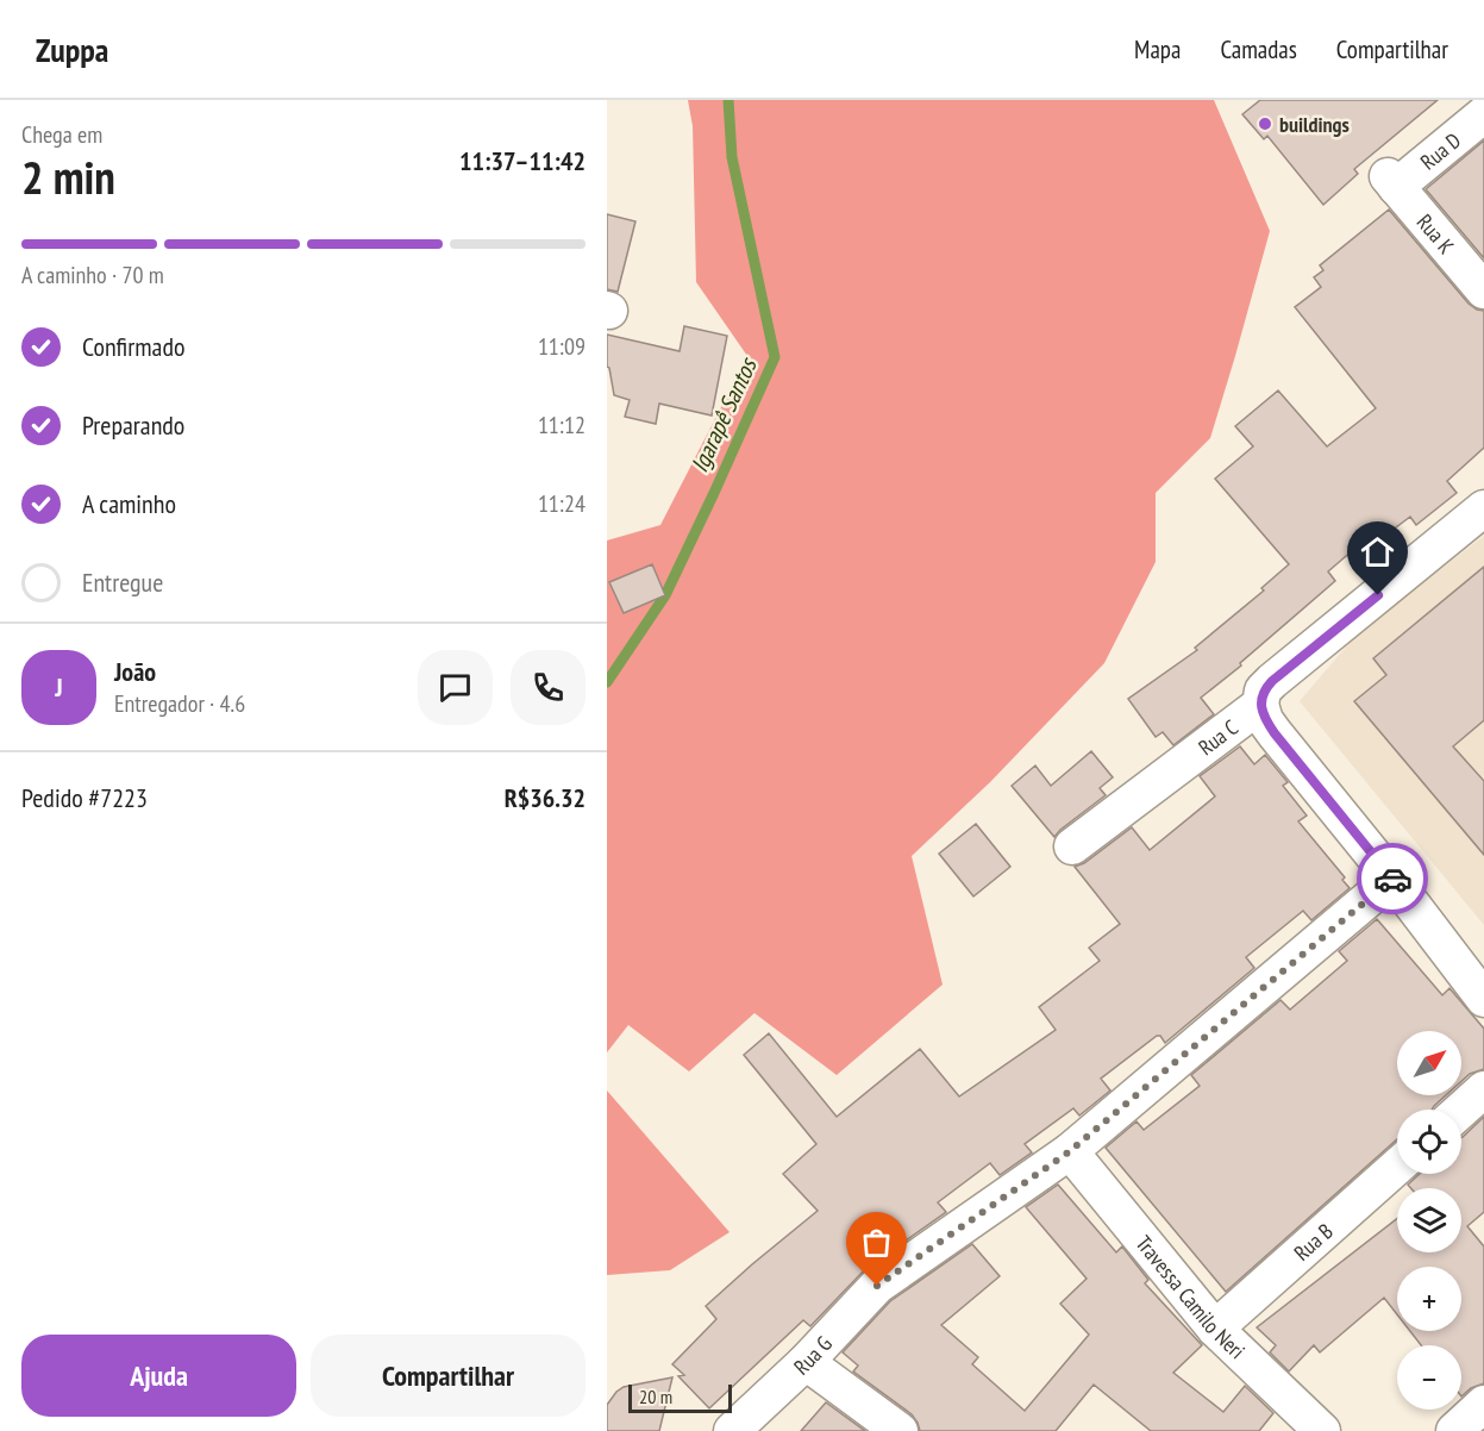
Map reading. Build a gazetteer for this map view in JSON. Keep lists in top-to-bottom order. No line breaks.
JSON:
{"streets":{"street":["Rua D","Rua K","Rua C","Rua B","Travessa Camilo Neri","Rua G"]},"crossings":[["Rua D","Rua K"],["Rua B","Travessa Camilo Neri"],["Travessa Camilo Neri","Rua G"]],"water":["Igarapê Santos"],"places":["buildings"],"scale_bar":"20 m","north":"top right","page":{"header":"Zuppa","nav":["Mapa","Camadas","Compartilhar"],"heading":["2 min","Chega em","11:37–11:42"],"panel":["João","Entregador · 4.6","Pedido #7223","R$36.32"],"bar":"A caminho · 70 m","list":[["Confirmado","11:09"],["Preparando","11:12"],["A caminho","11:24"],"Entregue"],"round":"J","map_buttons":["+","−"],"buttons":["Ajuda","Compartilhar"],"scale":"20 m"}}
